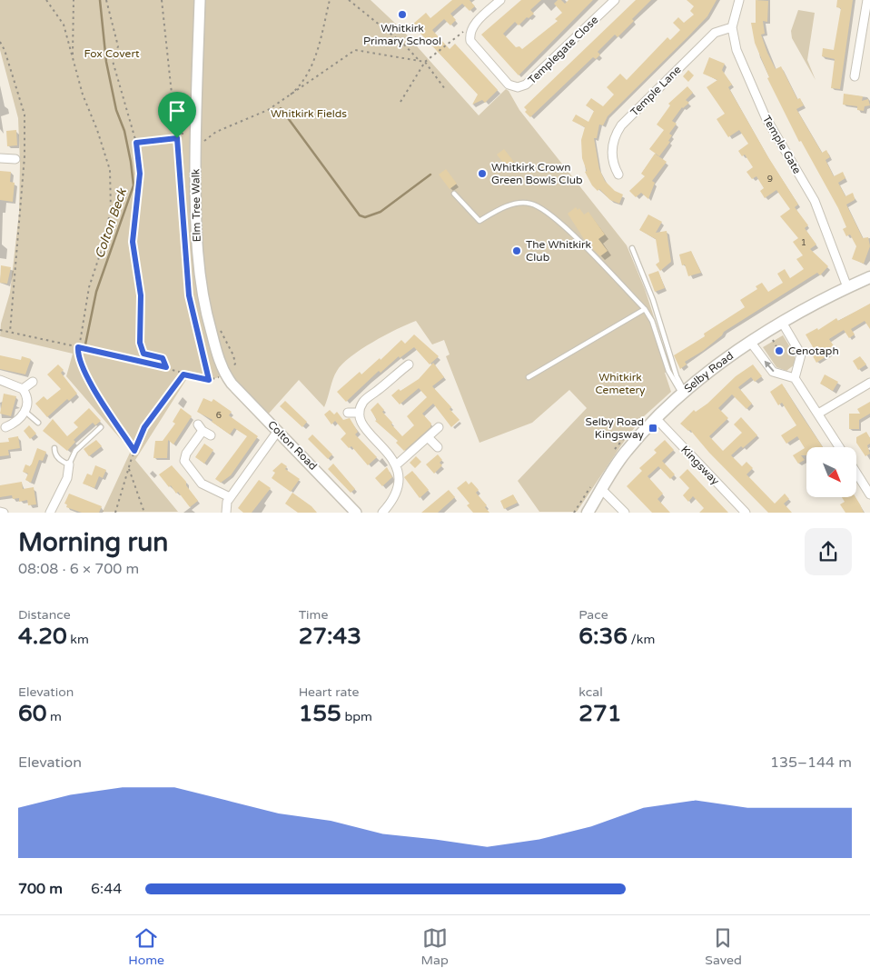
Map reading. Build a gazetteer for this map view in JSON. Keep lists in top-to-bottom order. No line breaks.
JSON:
{"streets":{"main road":["Selby Road"],"street":["Templegate Close","Temple Lane","Temple Gate","Elm Tree Walk","Colton Road","Kingsway"]},"crossings":[["Temple Lane","Temple Gate"],["Temple Gate","Selby Road"],["Elm Tree Walk","Colton Road"],["Selby Road","Kingsway"]],"water":["Colton Beck"],"parks":["Fox Covert","Whitkirk Fields","Whitkirk Cemetery"],"places":{"other":["Whitkirk Primary School","Whitkirk Crown Green Bowls Club","The Whitkirk Club","Cenotaph"],"transit":["Selby Road Kingsway"]},"house_numbers":["9","1","6"],"north":"bottom right","page":{"heading":["Morning run","08:08 · 6 × 700 m"],"stats":[["Distance","4.20 km"],["Time","27:43"],["Pace","6:36 /km"],["Elevation","60 m"],["Heart rate","155 bpm"],["kcal","271"]],"chart":["Elevation","135–144 m"],"list":[{"name":"700 m","note":"6:44"}],"tabs":["Home","Map","Saved"]}}
